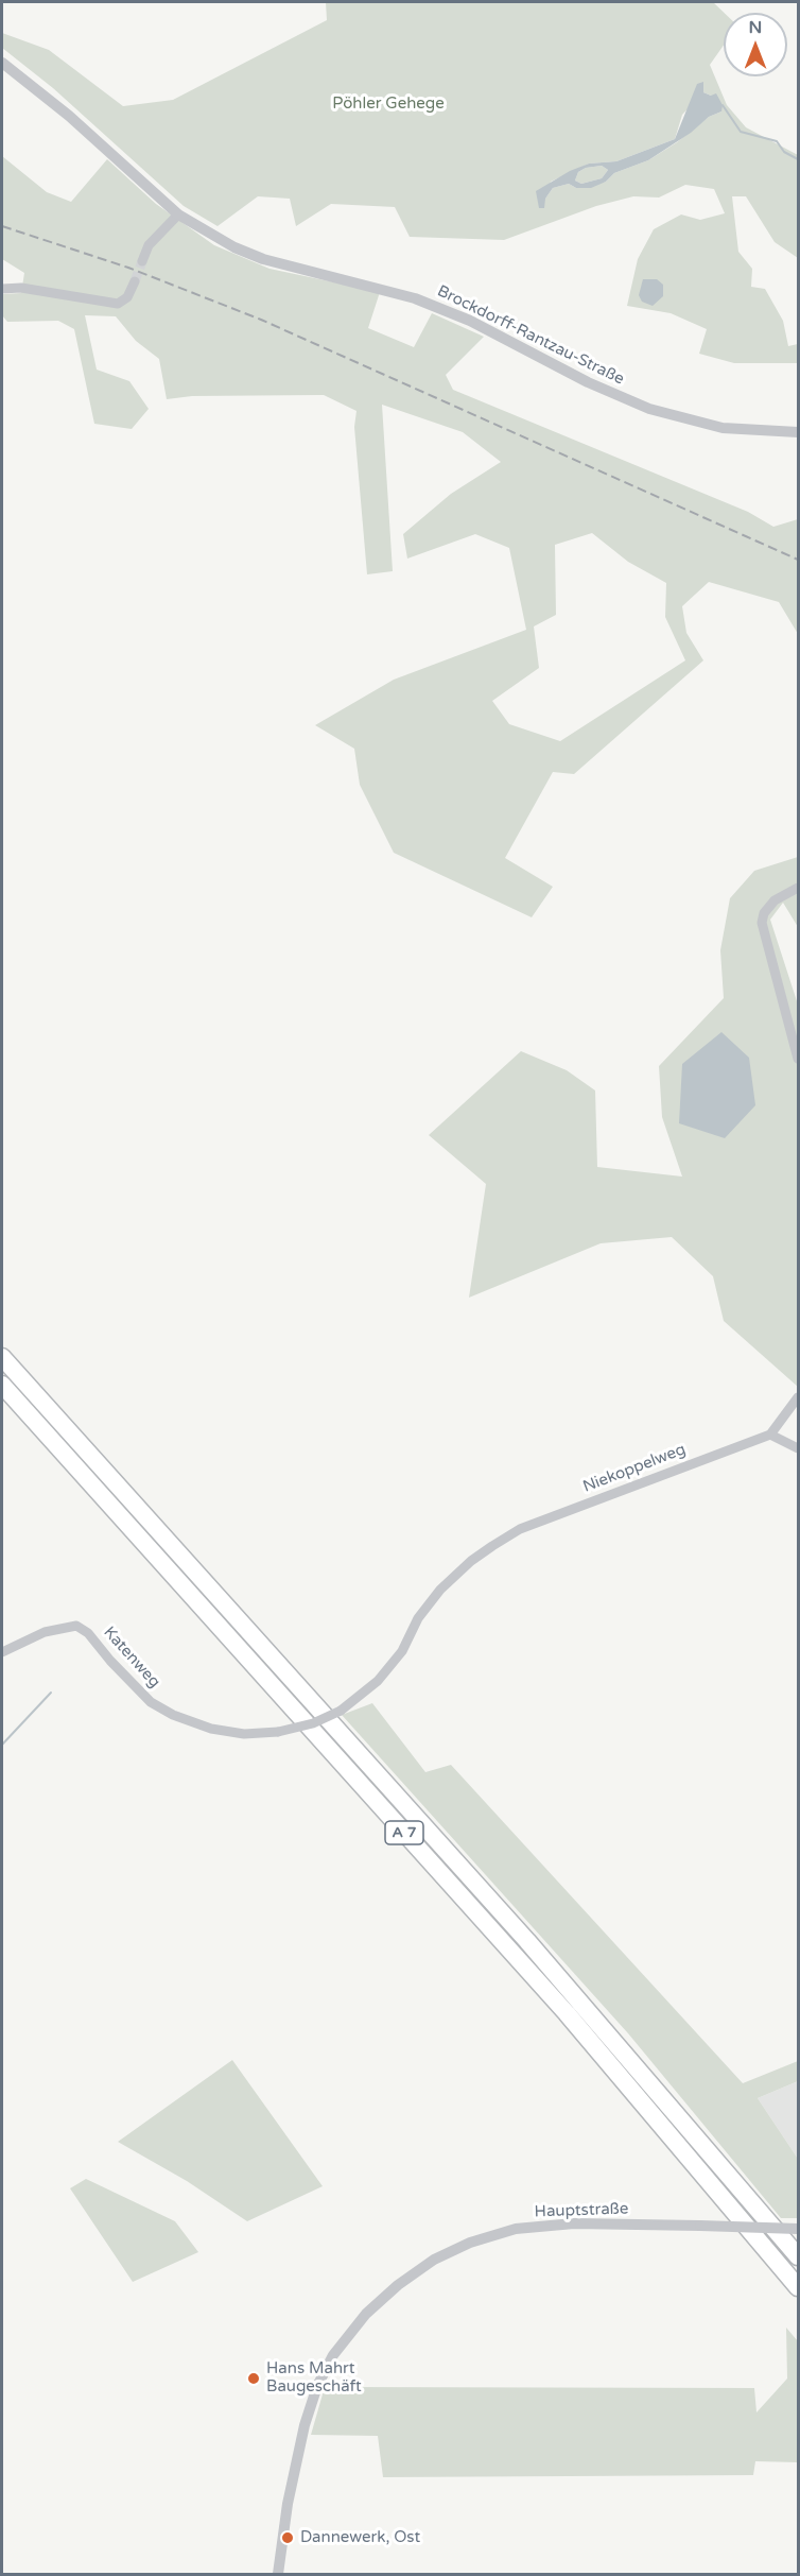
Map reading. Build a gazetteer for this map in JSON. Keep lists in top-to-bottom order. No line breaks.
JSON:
{"streets":{"highway":["A 7"],"street":["Brockdorff-Rantzau-Straße","Niekoppelweg","Katenweg","Hauptstraße"]},"crossings":[["Niekoppelweg","Katenweg"]],"parks":["Pöhler Gehege"],"places":["Hans Mahrt Baugeschäft","Dannewerk, Ost"],"north":"top"}
